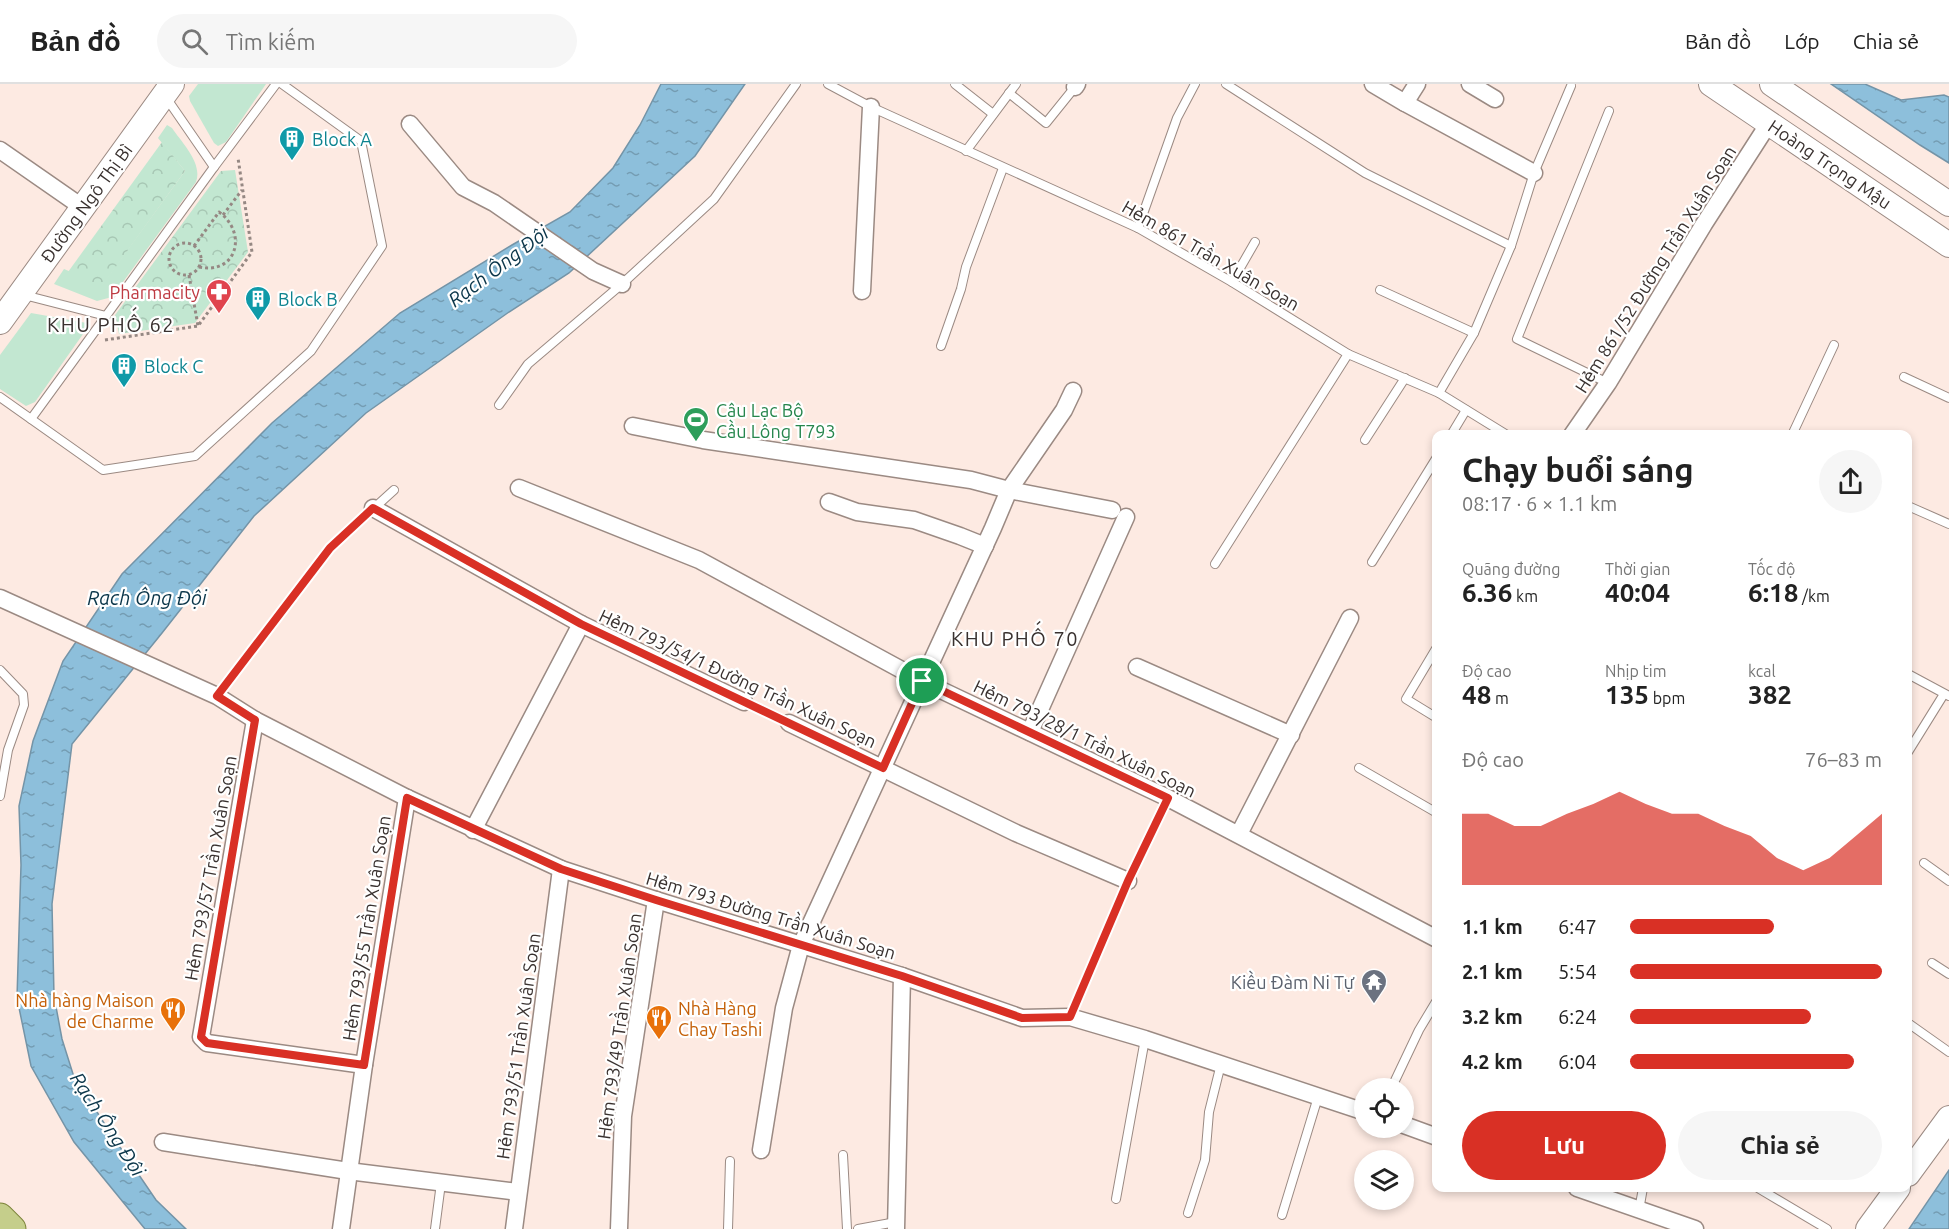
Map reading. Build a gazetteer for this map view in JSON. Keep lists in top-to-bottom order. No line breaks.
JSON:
{"streets":{"main road":["Hoàng Trọng Mậu","Đường Ngô Thị Bì"],"street":["Hẻm 861/52 Đường Trần Xuân Soạn","Hẻm 793/54/1 Đường Trần Xuân Soạn","Hẻm 793/28/1 Trần Xuân Soạn","Hẻm 793/57 Trần Xuân Soạn","Hẻm 793 Đường Trần Xuân Soạn","Hẻm 793/55 Trần Xuân Soạn","Hẻm 793/49 Trần Xuân Soạn","Hẻm 793/51 Trần Xuân Soạn"],"lane":["Hẻm 861 Trần Xuân Soạn"]},"crossings":[["Hoàng Trọng Mậu","Hẻm 861/52 Đường Trần Xuân Soạn"],["Hẻm 793/57 Trần Xuân Soạn","Hẻm 793 Đường Trần Xuân Soạn"],["Hẻm 793/57 Trần Xuân Soạn","Hẻm 793/55 Trần Xuân Soạn"],["Hẻm 793 Đường Trần Xuân Soạn","Hẻm 793/55 Trần Xuân Soạn"],["Hẻm 793 Đường Trần Xuân Soạn","Hẻm 793/49 Trần Xuân Soạn"],["Hẻm 793 Đường Trần Xuân Soạn","Hẻm 793/51 Trần Xuân Soạn"]],"districts":["KHU PHỐ 62","KHU PHỐ 70"],"water":["Rạch Ông Đội"],"places":{"building":["Block A","Block B","Block C"],"pharmacy":["Pharmacity"],"sports":["Câu Lạc Bộ Cầu Lông T793"],"temple":["Kiều Đàm Ni Tự"],"restaurant":["Nhà hàng Maison de Charme","Nhà Hàng Chay Tashi"]},"page":{"header":"Bản đồ","search":"Tìm kiếm","nav":["Bản đồ","Lớp","Chia sẻ"],"heading":["Chạy buổi sáng","08:17 · 6 × 1.1 km"],"stats":[["Quãng đường","6.36 km"],["Thời gian","40:04"],["Tốc độ","6:18 /km"],["Độ cao","48 m"],["Nhịp tim","135 bpm"],["kcal","382"]],"chart":["Độ cao","76–83 m"],"list":[{"name":"1.1 km","note":"6:47"},{"name":"2.1 km","note":"5:54"},{"name":"3.2 km","note":"6:24"},{"name":"4.2 km","note":"6:04"}],"buttons":["Lưu","Chia sẻ"]}}
